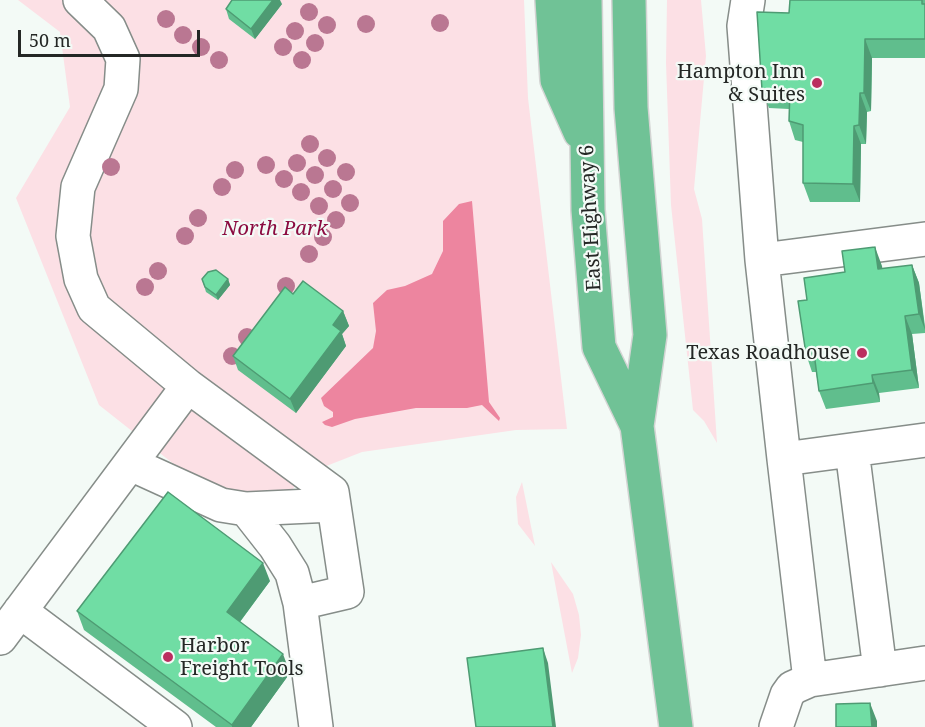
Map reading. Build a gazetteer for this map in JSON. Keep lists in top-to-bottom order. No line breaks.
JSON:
{"streets":{"highway":["East Highway 6"]},"parks":["North Park"],"places":["Hampton Inn & Suites","Texas Roadhouse","Harbor Freight Tools"],"scale_bar":"50 m"}
